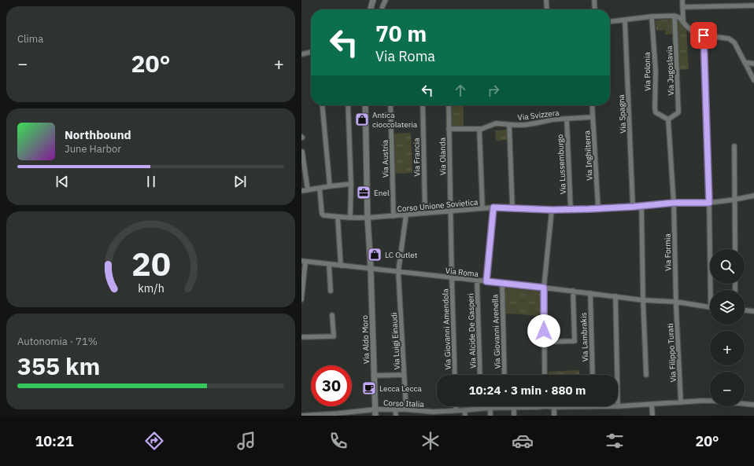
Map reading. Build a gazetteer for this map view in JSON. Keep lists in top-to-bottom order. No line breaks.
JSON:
{"streets":{"street":["Via Jugoslavia","Via Polonia","Via Spagna","Via Svizzera","Via Inghilterra","Via Olanda","Via Francia","Via Austria","Via Lussemburgo","Corso Unione Sovietica","Via Formia","Via Roma","Via Giovanni Amendola","Via Alcide De Gasperi","Via Giovanni Arenella","Via Lambrakis","Via Aldo Moro","Via Luigi Einaudi","Via Filippo Turati","Corso Italia"]},"crossings":[["Via Jugoslavia","Via Polonia"],["Via Jugoslavia","Via Formia"],["Via Polonia","Via Formia"],["Via Spagna","Corso Unione Sovietica"],["Via Svizzera","Via Inghilterra"],["Via Svizzera","Via Olanda"],["Via Svizzera","Via Lussemburgo"],["Via Inghilterra","Corso Unione Sovietica"],["Via Olanda","Corso Unione Sovietica"],["Via Olanda","Via Roma"],["Via Olanda","Via Giovanni Amendola"],["Via Francia","Corso Unione Sovietica"],["Via Austria","Corso Unione Sovietica"],["Via Lussemburgo","Corso Unione Sovietica"],["Corso Unione Sovietica","Via Formia"],["Corso Unione Sovietica","Via Aldo Moro"],["Corso Unione Sovietica","Via Luigi Einaudi"],["Via Formia","Via Roma"],["Via Formia","Via Filippo Turati"],["Via Roma","Via Giovanni Amendola"],["Via Roma","Via Alcide De Gasperi"],["Via Roma","Via Giovanni Arenella"],["Via Roma","Via Lambrakis"],["Via Roma","Via Aldo Moro"],["Via Roma","Via Luigi Einaudi"],["Via Roma","Via Filippo Turati"],["Via Aldo Moro","Corso Italia"],["Via Luigi Einaudi","Corso Italia"],["Via Filippo Turati","Corso Italia"]],"places":{"shop":["Antica cioccolateria","LC Outlet"],"office":["Enel"],"cafe":["Lecca Lecca"]},"page":{"tile":["Clima",["Autonomia · 71%","355 km"]],"turn":["70 m","Via Roma"],"heat":["−","20°","+"],"song":["Northbound","June Harbor"],"map_buttons":["+","−"],"limit":"30","trip":"10:24 · 3 min · 880 m","tabs":["10:21","20°"],"gauge":["20","km/h"]}}
